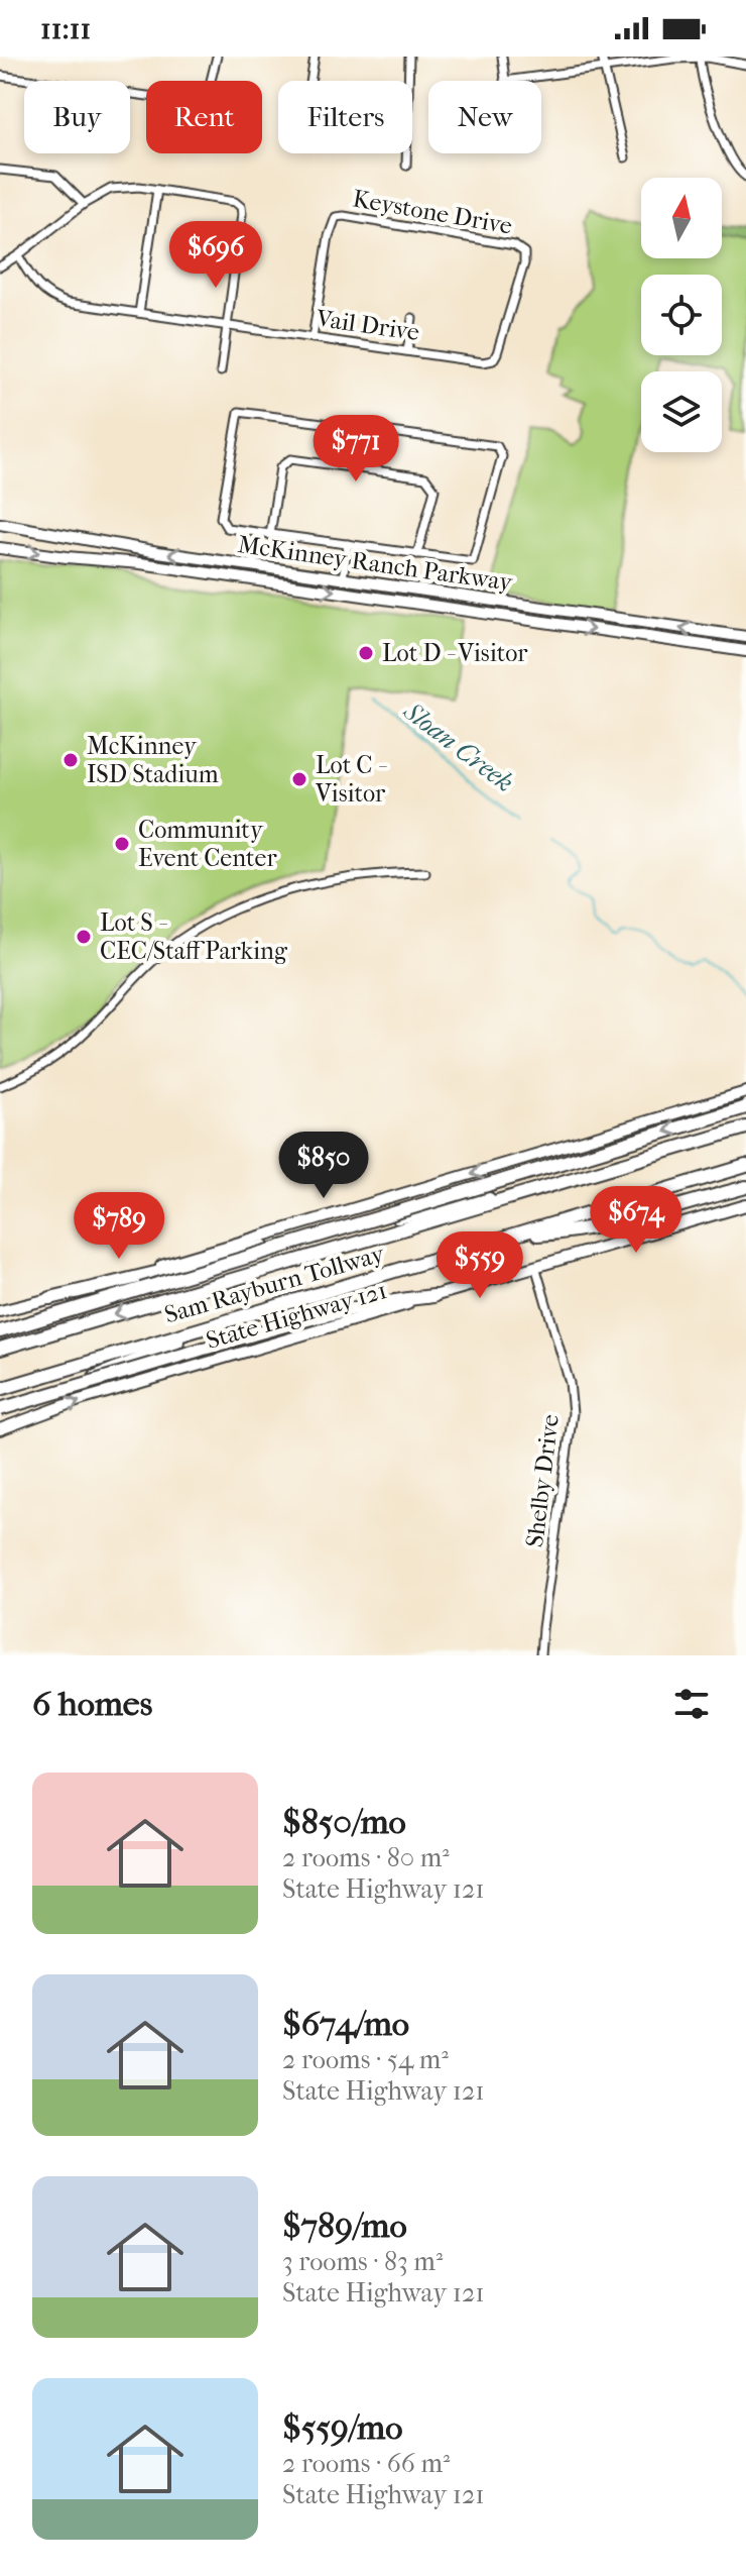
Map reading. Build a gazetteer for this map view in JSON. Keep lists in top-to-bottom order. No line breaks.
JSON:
{"streets":{"highway":["Sam Rayburn Tollway"],"main road":["McKinney Ranch Parkway","State Highway 121"],"street":["Keystone Drive","Vail Drive","Shelby Drive"]},"crossings":[["Keystone Drive","Vail Drive"],["State Highway 121","Shelby Drive"]],"one_way":["State Highway 121"],"water":["Sloan Creek"],"places":["Lot D - Visitor","McKinney ISD Stadium","Lot C - Visitor","Community Event Center","Lot S - CEC/Staff Parking"],"north":"top","page":{"status":"11:11","chip":["Buy","Rent","Filters","New"],"price":["$696","$771","$850","$674","$789","$559"],"heading":"6 homes","list":[{"name":"$850/mo","note":"2 rooms · 80 m² · State Highway 121"},{"name":"$674/mo","note":"2 rooms · 54 m² · State Highway 121"},{"name":"$789/mo","note":"3 rooms · 83 m² · State Highway 121"},{"name":"$559/mo","note":"2 rooms · 66 m² · State Highway 121"}]}}
